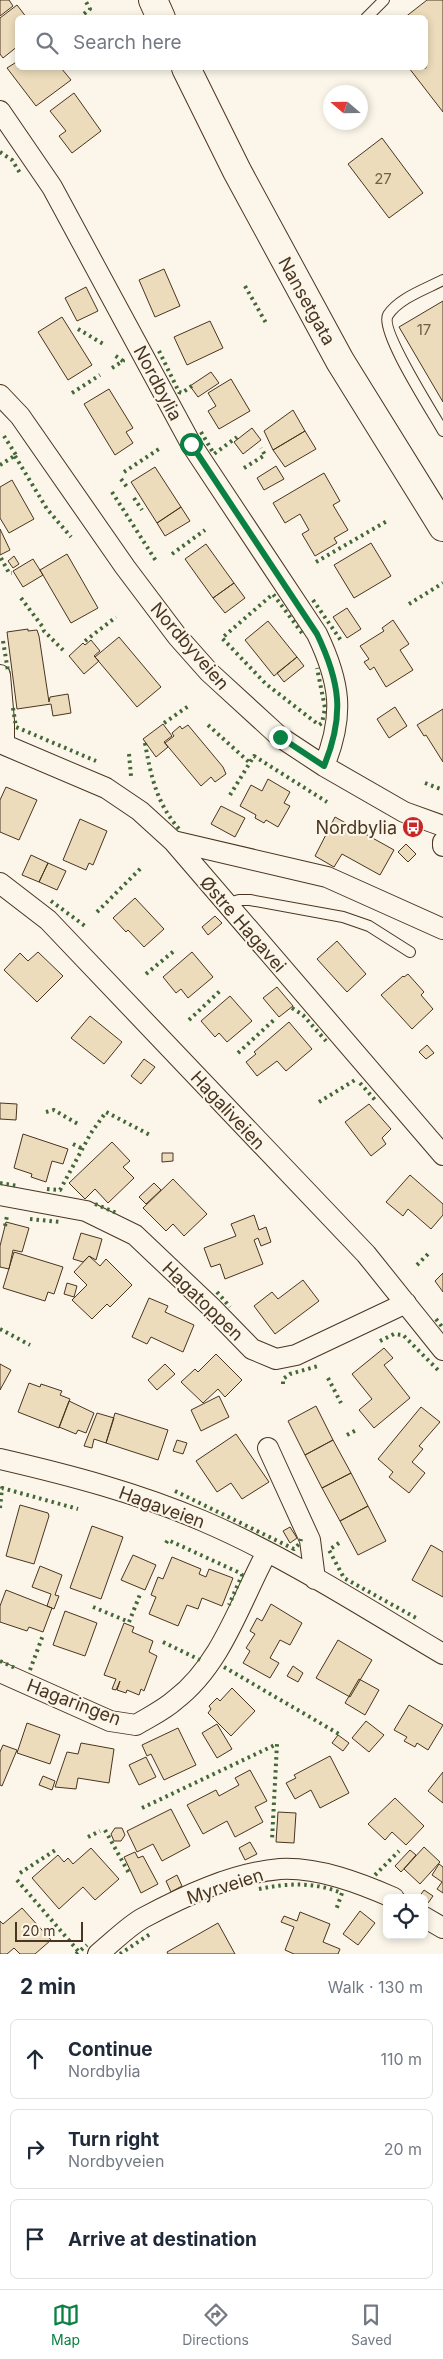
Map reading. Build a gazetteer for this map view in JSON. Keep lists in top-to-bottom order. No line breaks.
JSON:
{"streets":{"main road":["Nansetgata"],"street":["Nordbylia","Nordbyveien","Østre Hagavei","Hagaliveien","Hagatoppen","Hagaveien","Hagaringen","Myrveien"]},"crossings":[["Nordbylia","Nordbyveien"],["Hagaliveien","Hagatoppen"],["Hagaveien","Hagaringen"]],"places":{"bus stop":["Nordbylia"]},"house_numbers":["27","17"],"scale_bar":"20 m","north":"left","page":{"search":"Search here","scale":"20 m","heading":["2 min","Walk · 130 m"],"list":[["Continue","Nordbylia","110 m"],["Turn right","Nordbyveien","20 m"],"Arrive at destination"],"nav":["Map","Directions","Saved"]}}
